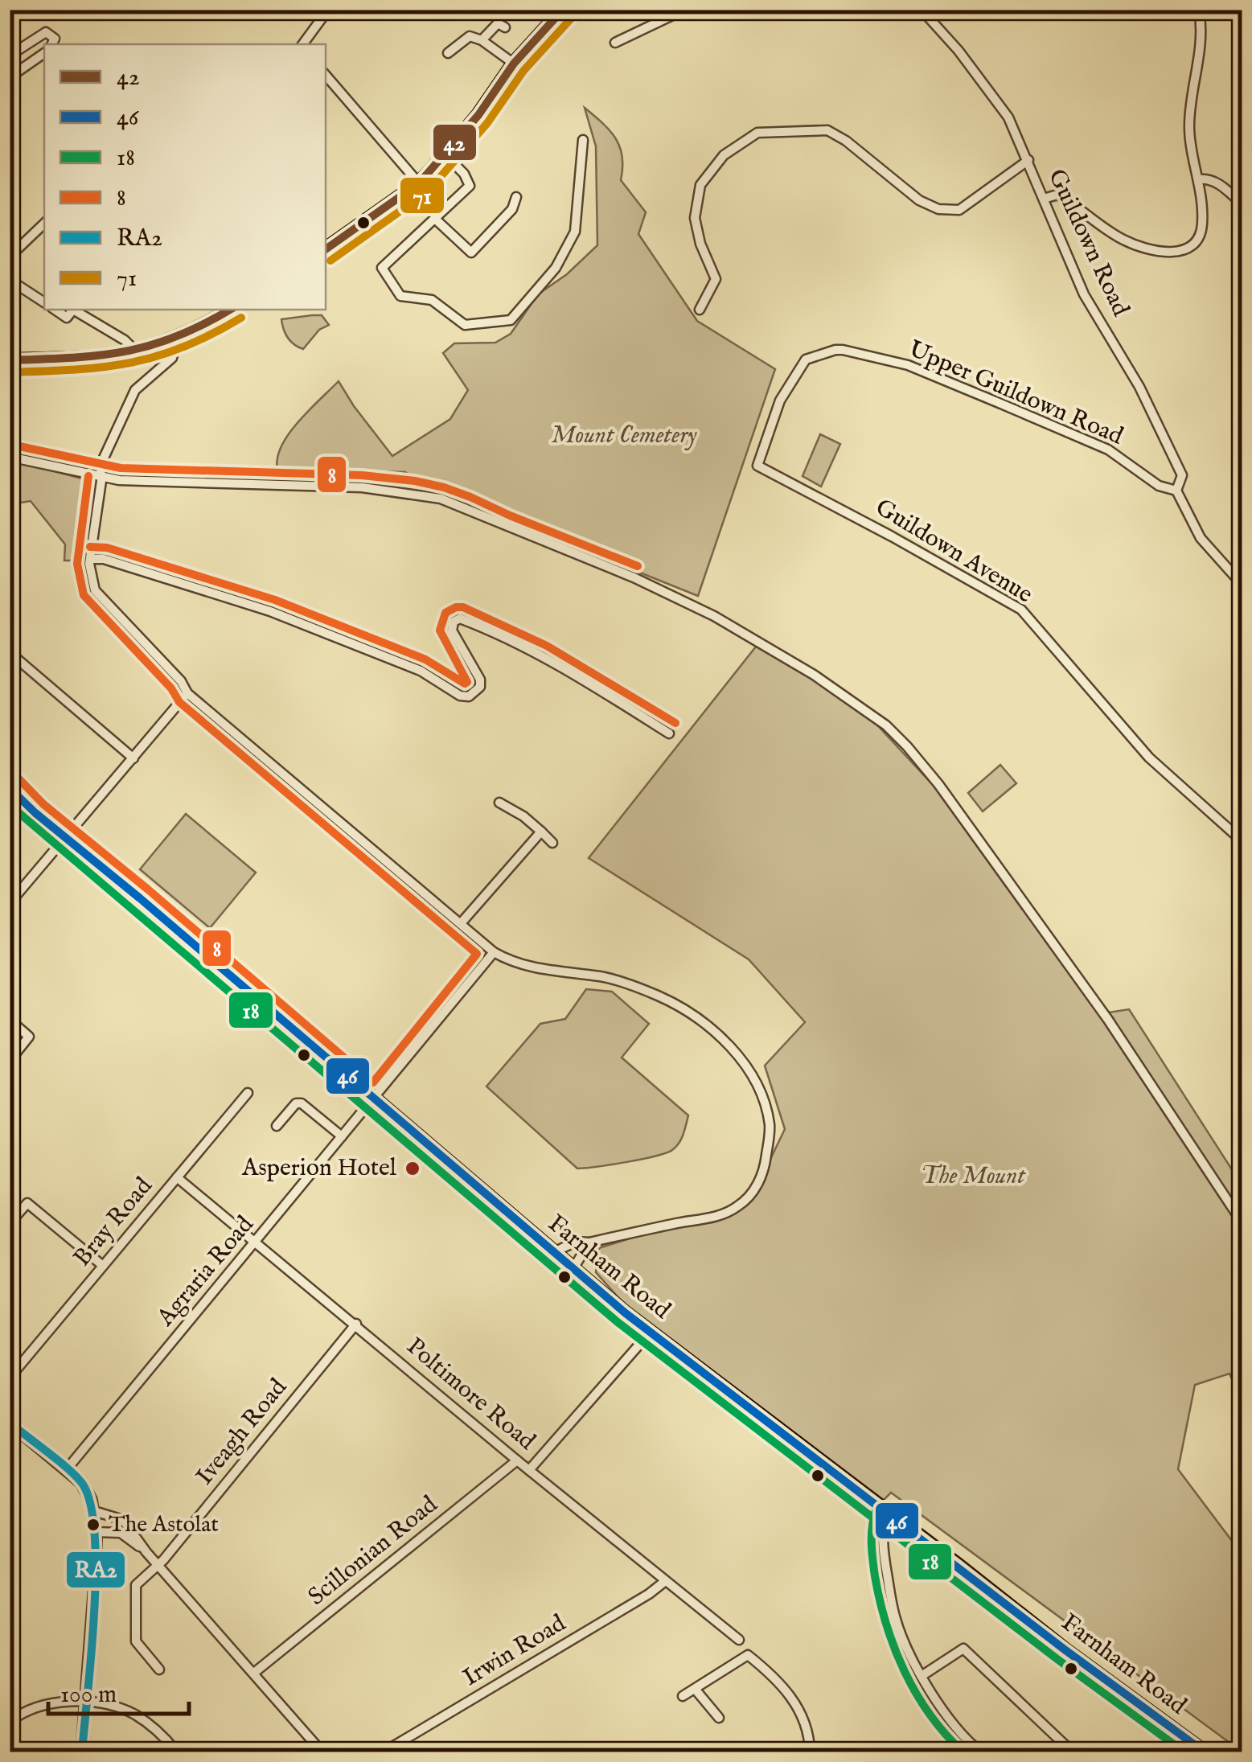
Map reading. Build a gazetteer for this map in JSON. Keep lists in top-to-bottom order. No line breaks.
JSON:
{"streets":{"main road":["Farnham Road"],"street":["Guildown Road","Upper Guildown Road","Guildown Avenue","Bray Road","Agraria Road","Poltimore Road","Iveagh Road","Scillonian Road","Irwin Road"]},"crossings":[["Guildown Road","Upper Guildown Road"],["Upper Guildown Road","Guildown Avenue"],["Bray Road","Poltimore Road"],["Farnham Road","Agraria Road"],["Agraria Road","Poltimore Road"],["Poltimore Road","Iveagh Road"],["Poltimore Road","Scillonian Road"],["Poltimore Road","Irwin Road"]],"parks":["Mount Cemetery","The Mount"],"places":["Asperion Hotel","The Astolat"],"lines":["transit line 42","transit line 71","transit line 8","transit line 46","transit line 18","transit line RA2"],"legend":["42","46","18","8","RA2","71"],"scale_bar":"100 m"}
